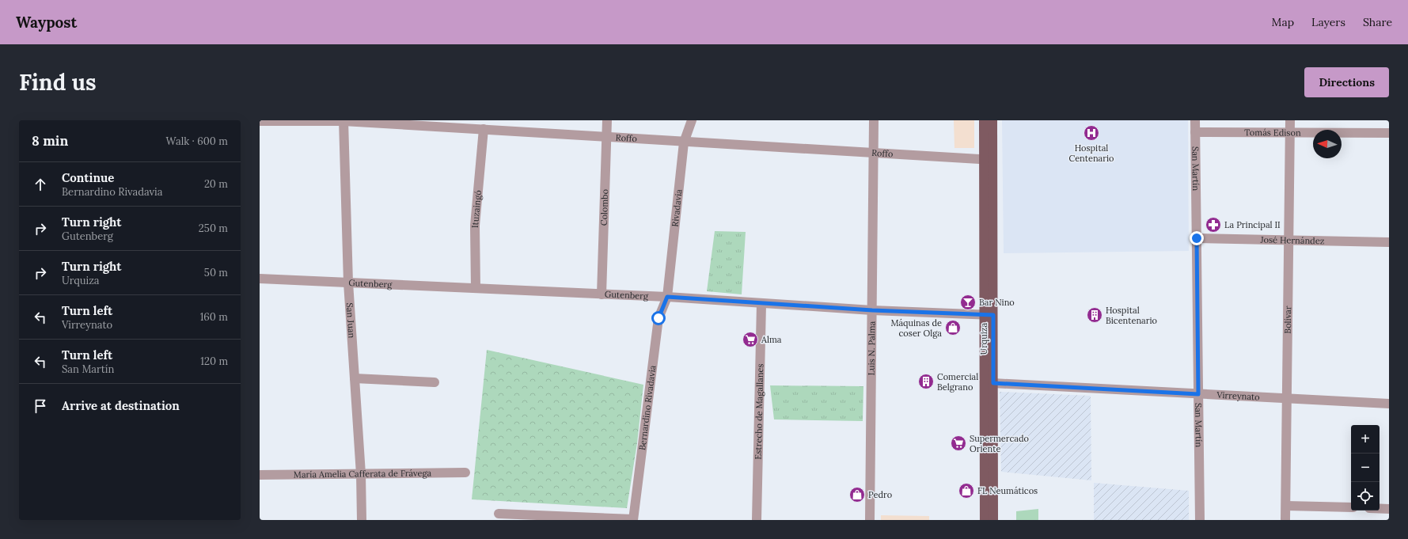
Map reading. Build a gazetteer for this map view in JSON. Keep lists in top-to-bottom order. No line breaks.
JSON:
{"streets":{"main road":["Urquiza"],"street":["Tomás Edison","Roffo","San Martín","Colombo","Rivadavia","Ituzaingó","José Hernández","Gutenberg","San Juan","Bolívar","Luis N. Palma","Virreynato","Bernardino Rivadavia","Estrecho de Magallanes","María Amelia Cafferata de Frávega"]},"crossings":[["Tomás Edison","San Martín"],["Tomás Edison","Bolívar"],["Roffo","Colombo"],["Roffo","Rivadavia"],["Roffo","Ituzaingó"],["Roffo","San Juan"],["Roffo","Urquiza"],["Roffo","Luis N. Palma"],["San Martín","José Hernández"],["San Martín","Virreynato"],["Colombo","Gutenberg"],["Rivadavia","Gutenberg"],["Rivadavia","Bernardino Rivadavia"],["Ituzaingó","Gutenberg"],["José Hernández","Bolívar"],["Gutenberg","San Juan"],["Gutenberg","Urquiza"],["Gutenberg","Luis N. Palma"],["Gutenberg","Bernardino Rivadavia"],["Gutenberg","Estrecho de Magallanes"],["San Juan","María Amelia Cafferata de Frávega"],["Bolívar","Virreynato"],["Urquiza","Virreynato"]],"places":{"hospital":["Hospital Centenario"],"pharmacy":["La Principal II"],"bar":["Bar Nino"],"building":["Hospital Bicentenario","Comercial Belgrano"],"shop":["Máquinas de coser Olga","FL Neumáticos","Pedro"],"supermarket":["Alma","Supermercado Oriente"]},"north":"left","page":{"header":"Waypost","nav":["Map","Layers","Share"],"buttons":"Directions","title":"Find us","heading":["8 min","Walk · 600 m"],"list":[["Continue","Bernardino Rivadavia","20 m"],["Turn right","Gutenberg","250 m"],["Turn right","Urquiza","50 m"],["Turn left","Virreynato","160 m"],["Turn left","San Martín","120 m"],"Arrive at destination"],"map_buttons":["+","−"]}}
